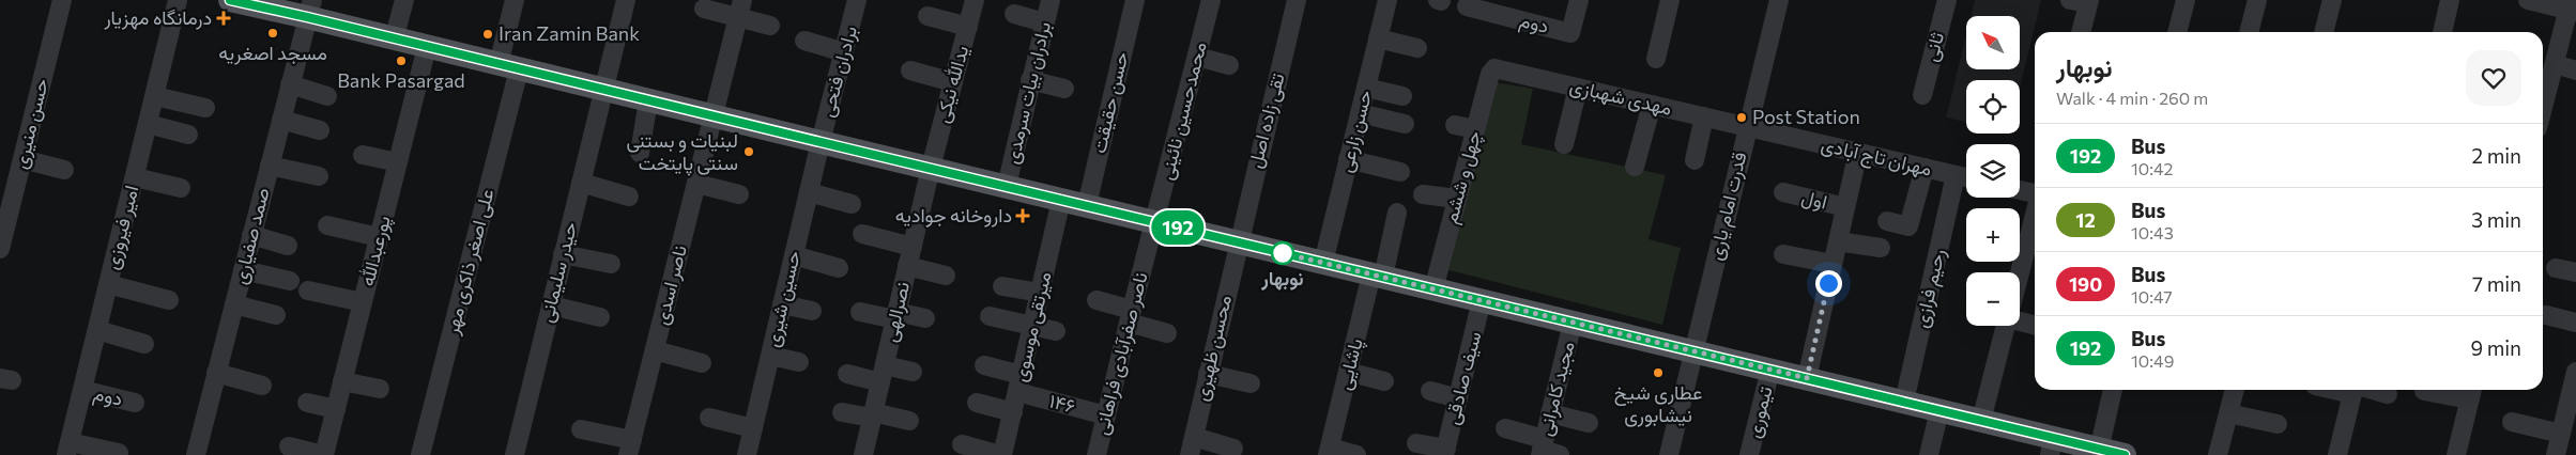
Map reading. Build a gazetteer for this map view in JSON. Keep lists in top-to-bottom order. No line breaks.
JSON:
{"streets":{"street":["دوم","ثانی","برادران فتحی","یدالله نیکی","برادران بیات سرمدی","مهدی شهبازی","حسن حقیقت","محمدحسین نائینی","تقی زاده اصل","حسن منیری","حسن زارعی","مهران تاج آبادی","چهل و ششم","اول","قدرت امام یاری","امیر فیروزی","صمد صفیاری","پورعبدالله","علی اصغر ذاکری مهر","حیدر سلیمانی","ناصر اسدی","رحیم فرازی","حسین شیری","نصرالهی","میرتقی موسوی","محسن ظهیری","ناصر صفرآبادی فراهانی","پاشایی","سیف صادقی","مجید کامرانی","۱۴۶","تیموری"]},"crossings":[["دوم","امیر فیروزی"],["برادران فتحی","حسین شیری"],["یدالله نیکی","نصرالهی"],["مهدی شهبازی","مهران تاج آبادی"],["مهدی شهبازی","چهل و ششم"],["مهدی شهبازی","قدرت امام یاری"],["محمدحسین نائینی","ناصر صفرآبادی فراهانی"],["تقی زاده اصل","محسن ظهیری"],["مهران تاج آبادی","قدرت امام یاری"],["مهران تاج آبادی","رحیم فرازی"],["میرتقی موسوی","۱۴۶"],["ناصر صفرآبادی فراهانی","۱۴۶"]],"places":{"health":["درمانگاه مهزیار","داروخانه جوادیه"],"other":["مسجد اصغریه","Iran Zamin Bank","Bank Pasargad","Post Station","لبنیات و بستنی سنتی پایتخت","نوبهار","عطاری شیخ نیشابوری"]},"lines":["bus line 192"],"north":"top left","page":{"on_map":"192","map_buttons":["+","−"],"heading":["نوبهار","Walk · 4 min · 260 m"],"list":[{"mark":"192","name":"Bus","note":"10:42","value":"2 min"},{"mark":"12","name":"Bus","note":"10:43","value":"3 min"},{"mark":"190","name":"Bus","note":"10:47","value":"7 min"},{"mark":"192","name":"Bus","note":"10:49","value":"9 min"}]}}
